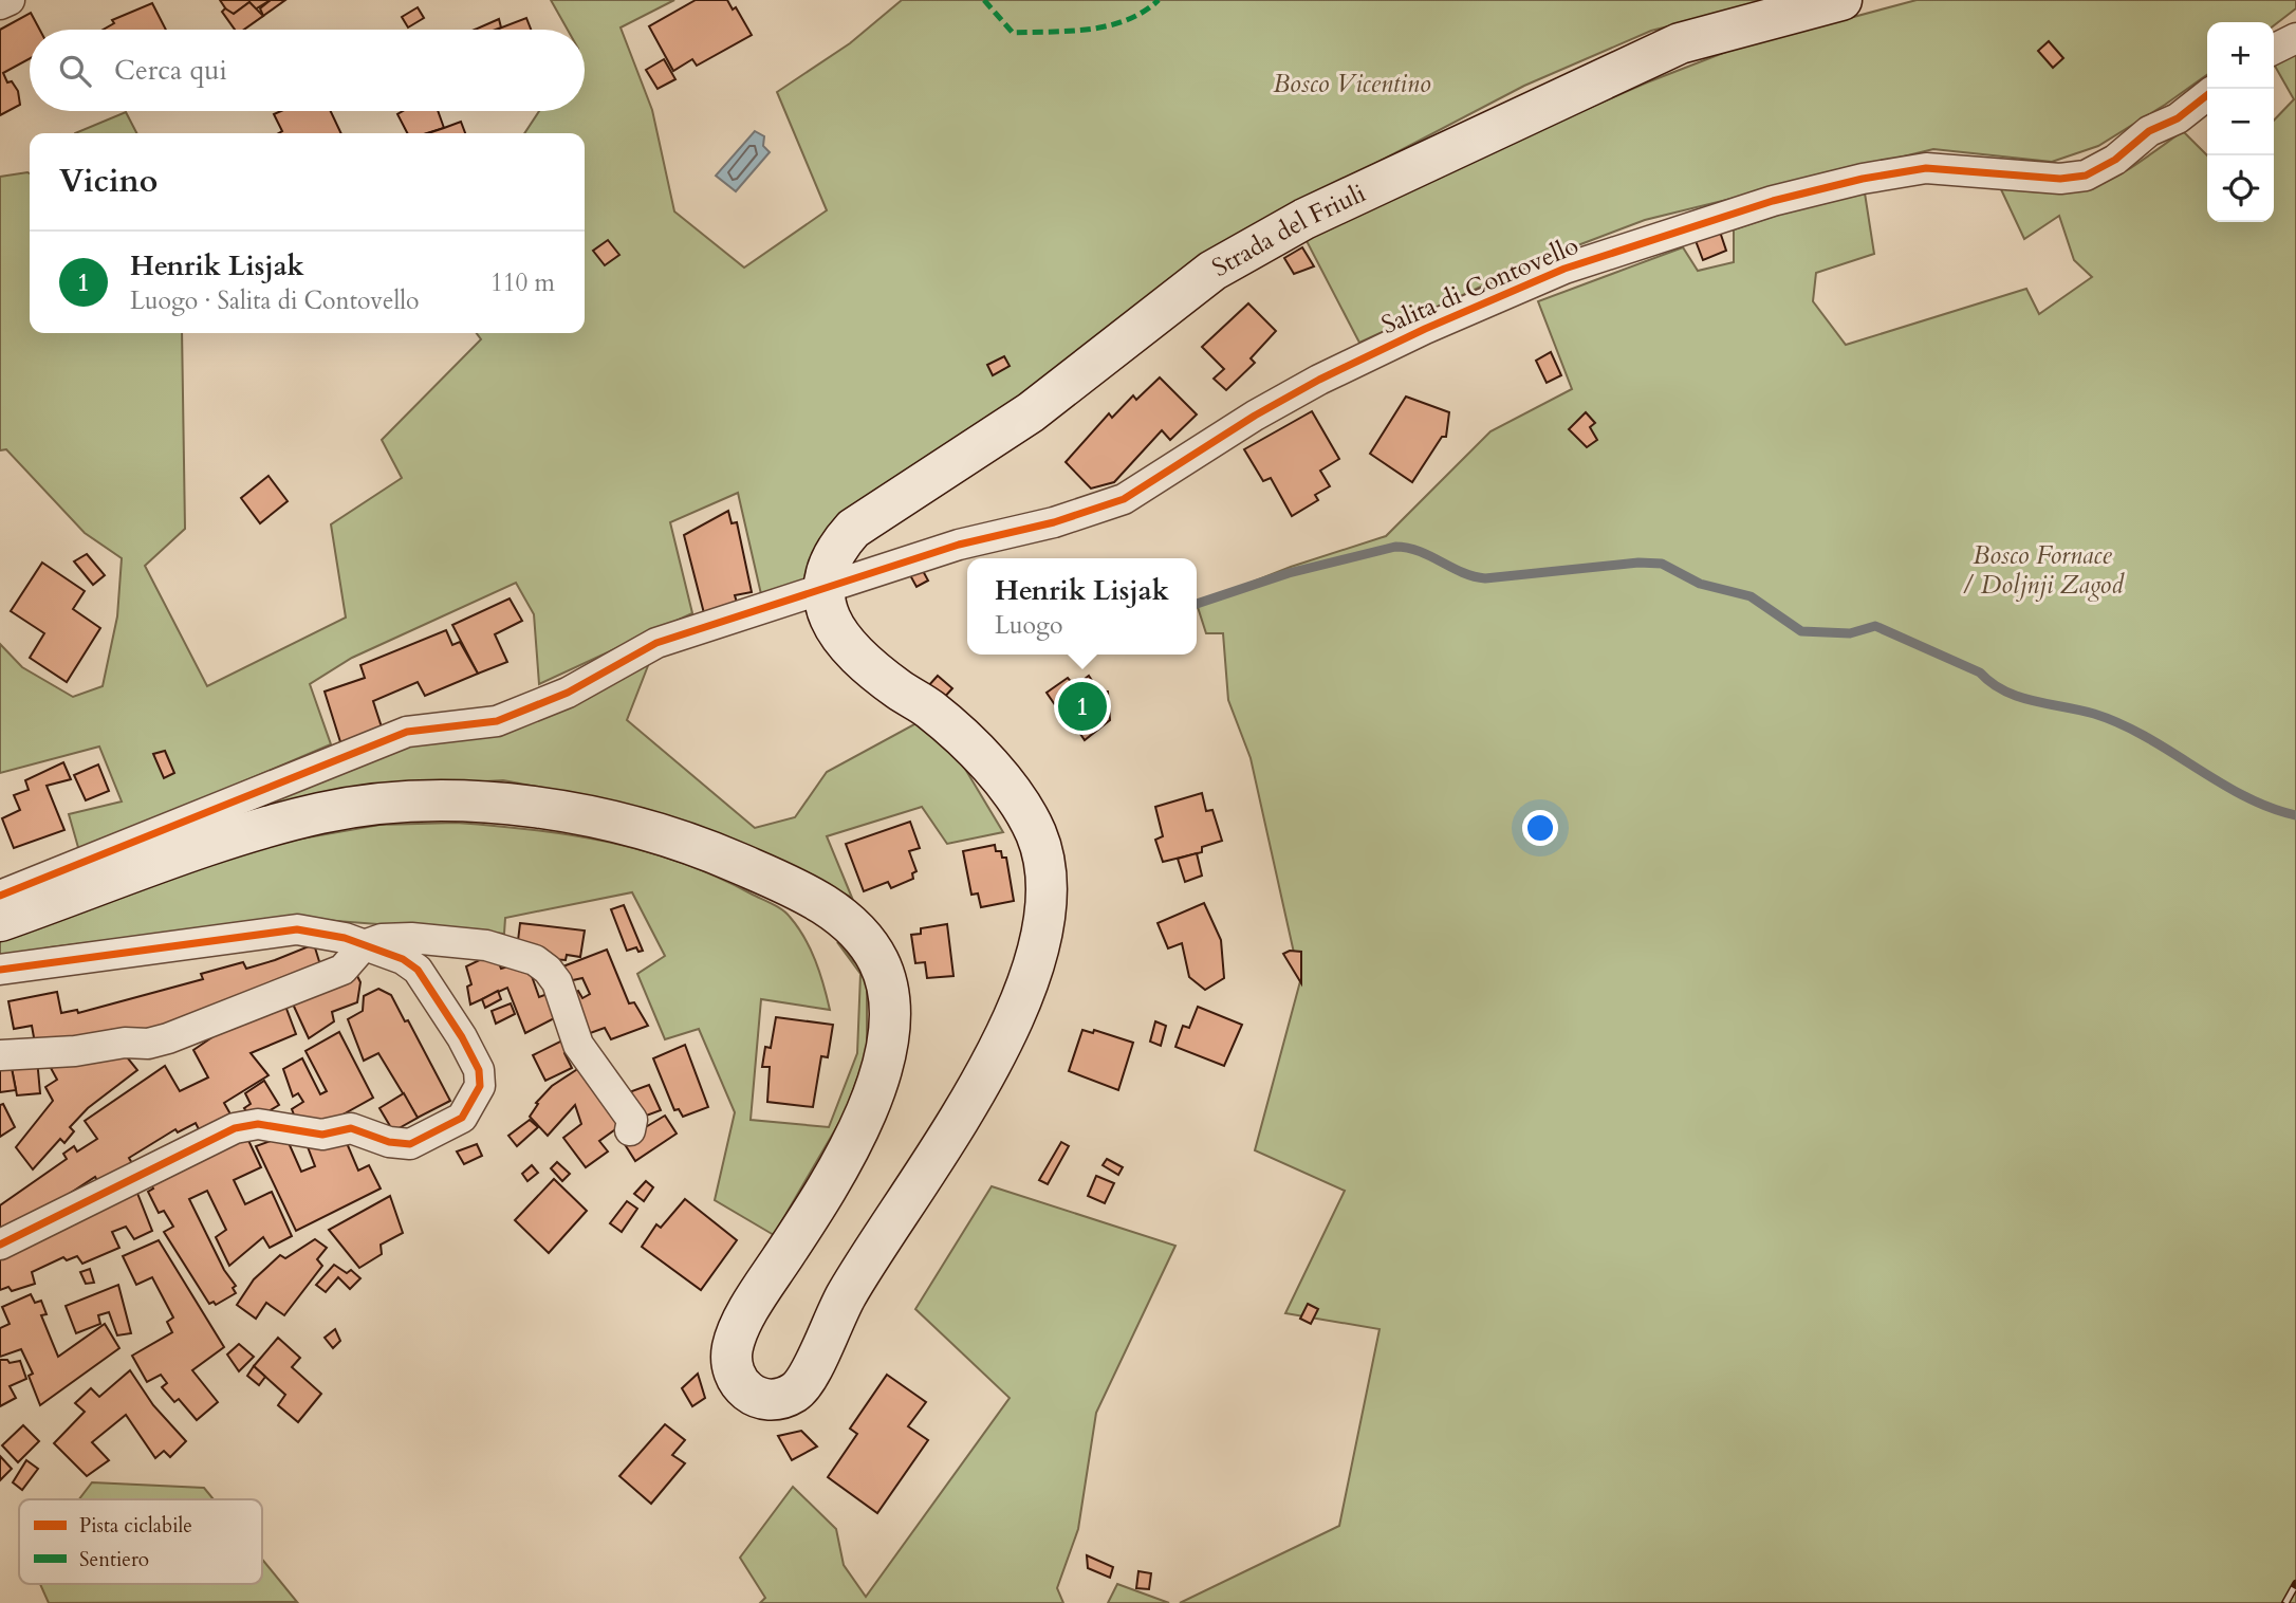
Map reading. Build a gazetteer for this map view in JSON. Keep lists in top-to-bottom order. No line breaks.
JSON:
{"streets":{"main road":["Strada del Friuli"],"street":["Salita di Contovello"]},"crossings":[["Strada del Friuli","Salita di Contovello"]],"parks":["Bosco Vicentino","Bosco Fornace / Doljnji Zagod"],"legend":["Pista ciclabile","Sentiero"],"page":{"map_buttons":["+","−"],"search":"Cerca qui","heading":"Vicino","list":[{"mark":"1","name":"Henrik Lisjak","note":"Luogo · Salita di Contovello","value":"110 m"}],"popup":["Henrik Lisjak","Luogo"],"pins":"1"}}
